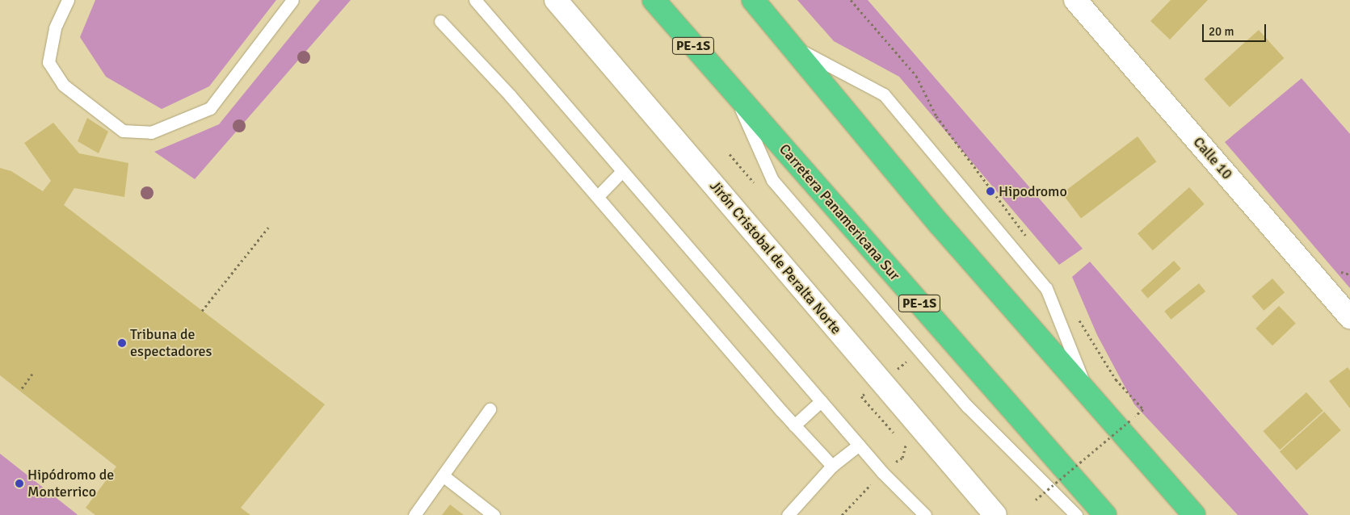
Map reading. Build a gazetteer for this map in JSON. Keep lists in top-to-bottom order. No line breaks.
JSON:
{"streets":{"highway":["PE-1S","Carretera Panamericana Sur"],"street":["Calle 10","Jirón Cristobal de Peralta Norte"]},"places":["Hipodromo","Tribuna de espectadores","Hipódromo de Monterrico"],"scale_bar":"20 m"}
